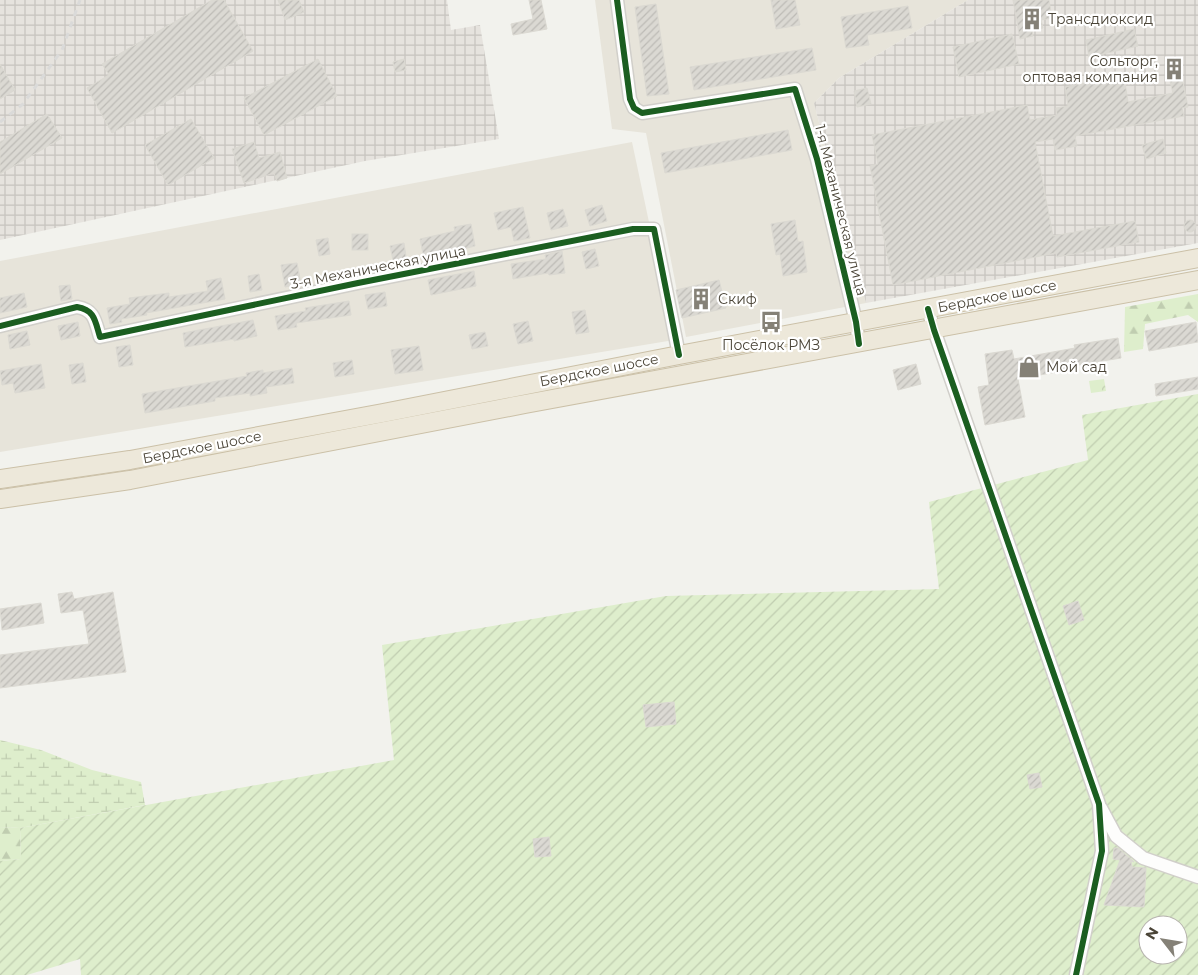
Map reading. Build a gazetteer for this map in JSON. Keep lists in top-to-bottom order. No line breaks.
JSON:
{"streets":{"highway":["Бердское шоссе"],"street":["1-я Механическая улица","3-я Механическая улица"]},"crossings":[["1-я Механическая улица","Бердское шоссе"],["3-я Механическая улица","Бердское шоссе"]],"places":{"building":["Трансдиоксид","Сольторг, оптовая компания","Скиф"],"bus stop":["Посёлок РМЗ"],"shop":["Мой сад"]},"north":"top left"}
